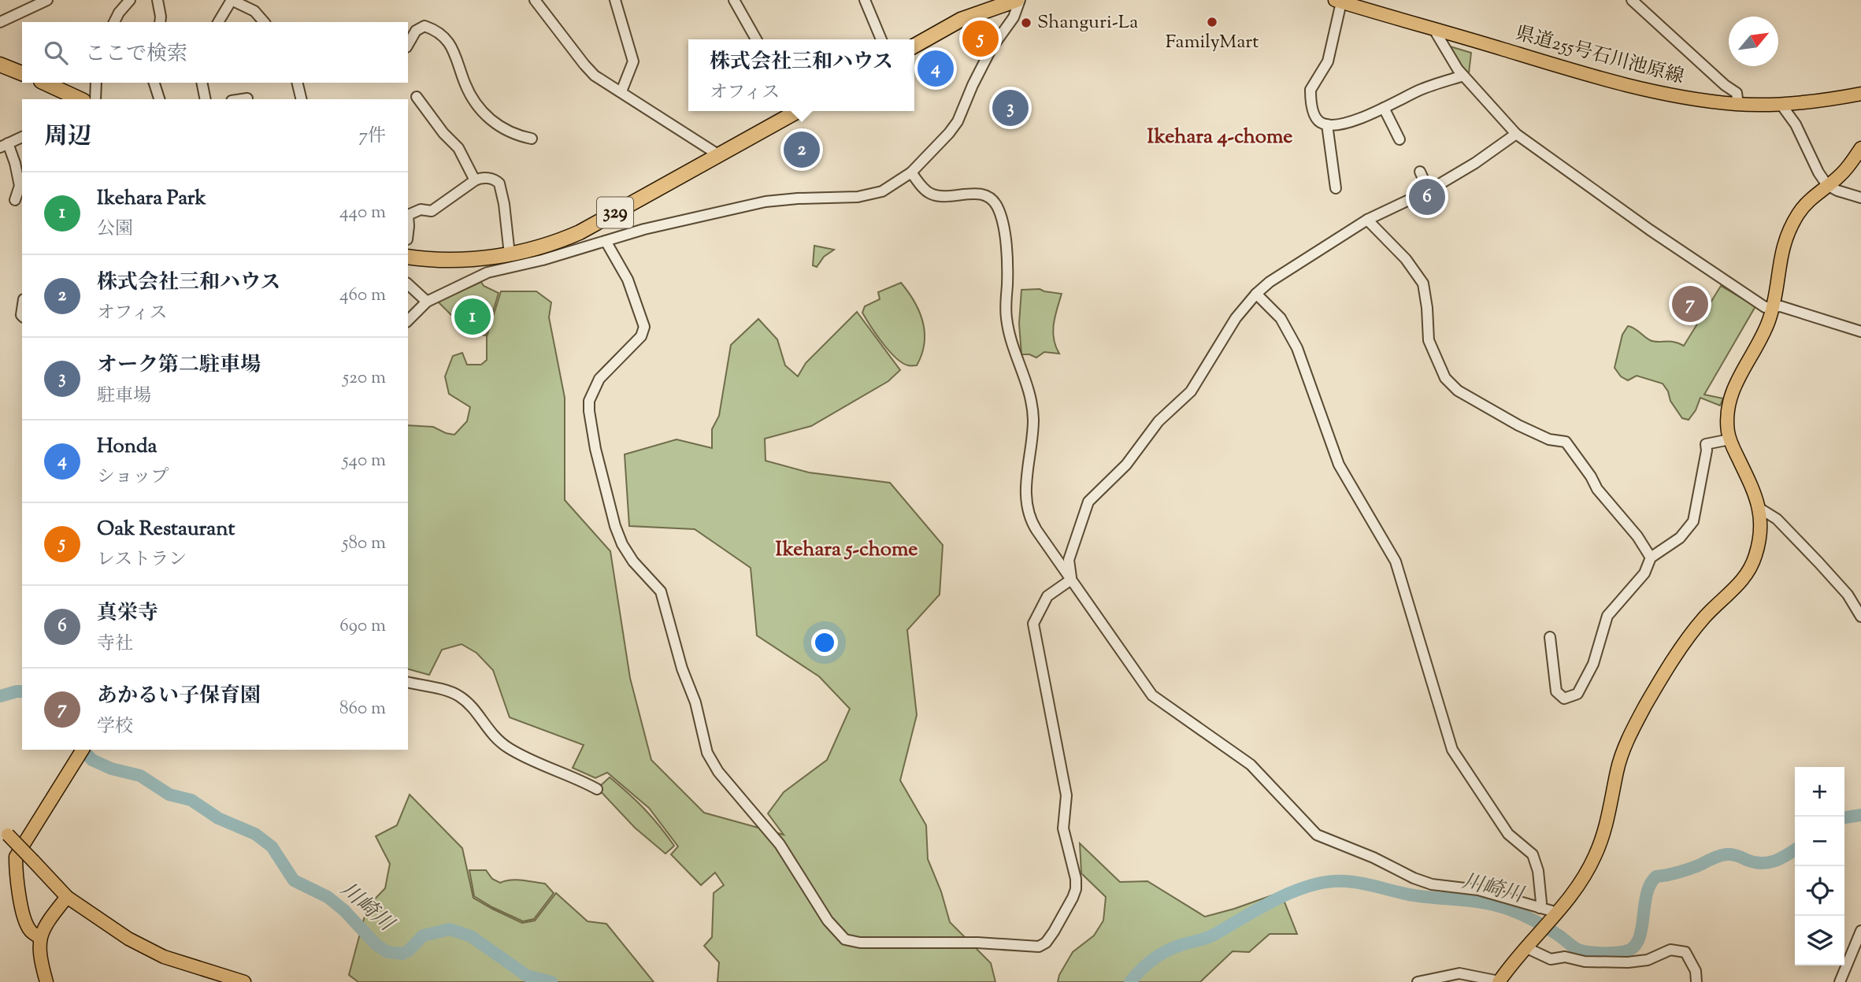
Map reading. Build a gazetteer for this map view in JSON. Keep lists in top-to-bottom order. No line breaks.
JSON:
{"streets":{"highway":["329"],"main road":["県道255号石川池原線"]},"districts":["Ikehara 4-chome","Ikehara 5-chome"],"water":["川崎川"],"places":["FamilyMart","Shanguri-La"],"north":"top right","page":{"pins":["5","4","3","2","6","7","1"],"search":"ここで検索","popup":["株式会社三和ハウス","オフィス"],"heading":["周辺","7件"],"list":[{"mark":"1","name":"Ikehara Park","note":"公園","value":"440 m"},{"mark":"2","name":"株式会社三和ハウス","note":"オフィス","value":"460 m"},{"mark":"3","name":"オーク第二駐車場","note":"駐車場","value":"520 m"},{"mark":"4","name":"Honda","note":"ショップ","value":"540 m"},{"mark":"5","name":"Oak Restaurant","note":"レストラン","value":"580 m"},{"mark":"6","name":"真栄寺","note":"寺社","value":"690 m"},{"mark":"7","name":"あかるい子保育園","note":"学校","value":"860 m"}],"map_buttons":["+","−"]}}
